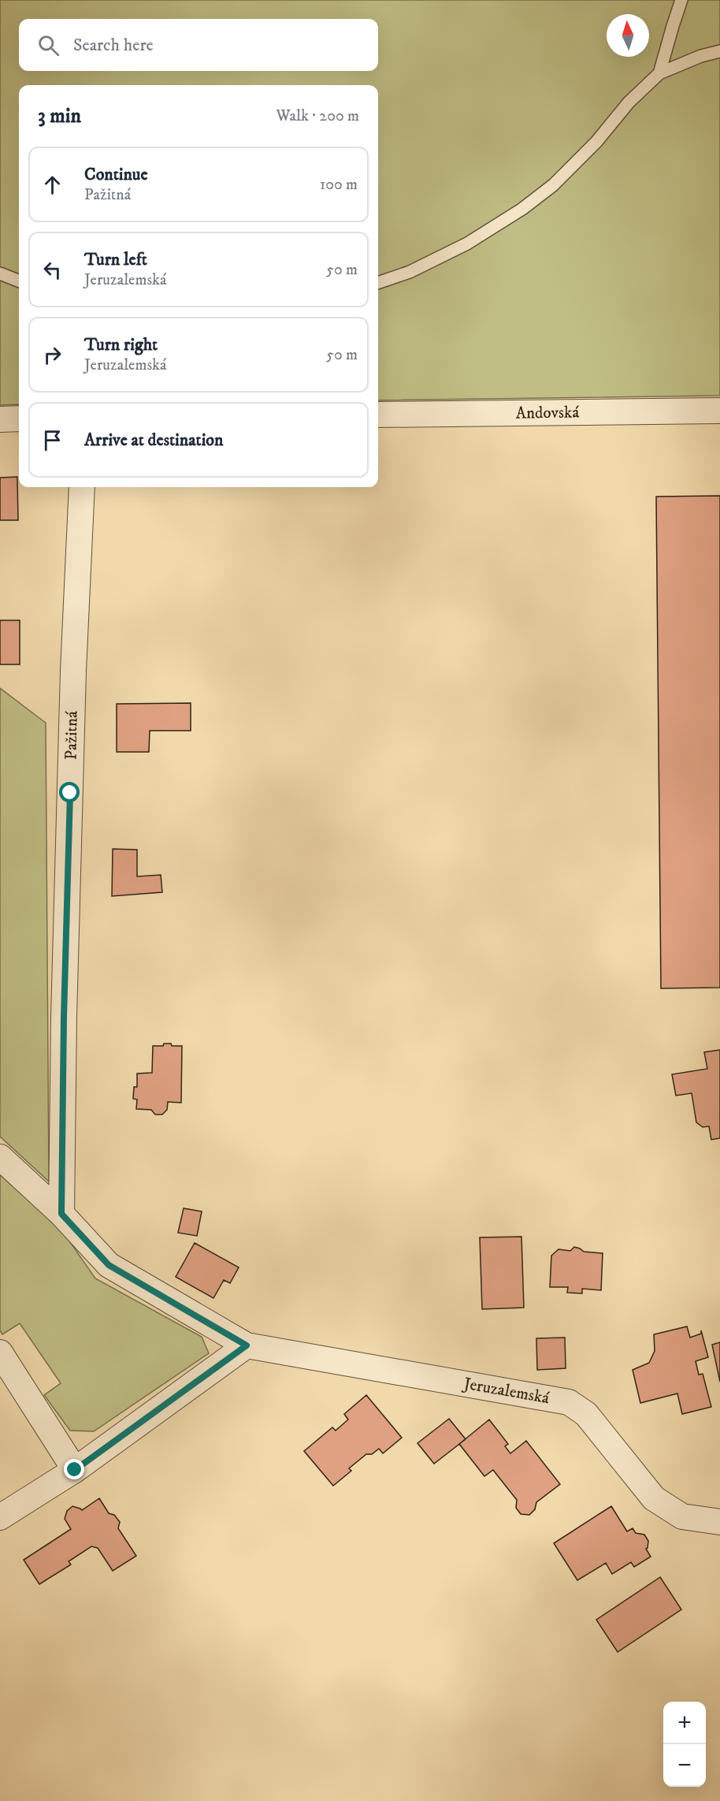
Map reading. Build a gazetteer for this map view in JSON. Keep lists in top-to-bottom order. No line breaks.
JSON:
{"streets":{"street":["Andovská","Pažitná","Jeruzalemská"]},"crossings":[["Pažitná","Jeruzalemská"]],"north":"top","page":{"search":"Search here","heading":["3 min","Walk · 200 m"],"list":[["Continue","Pažitná","100 m"],["Turn left","Jeruzalemská","50 m"],["Turn right","Jeruzalemská","50 m"],"Arrive at destination"],"map_buttons":["+","−"]}}
